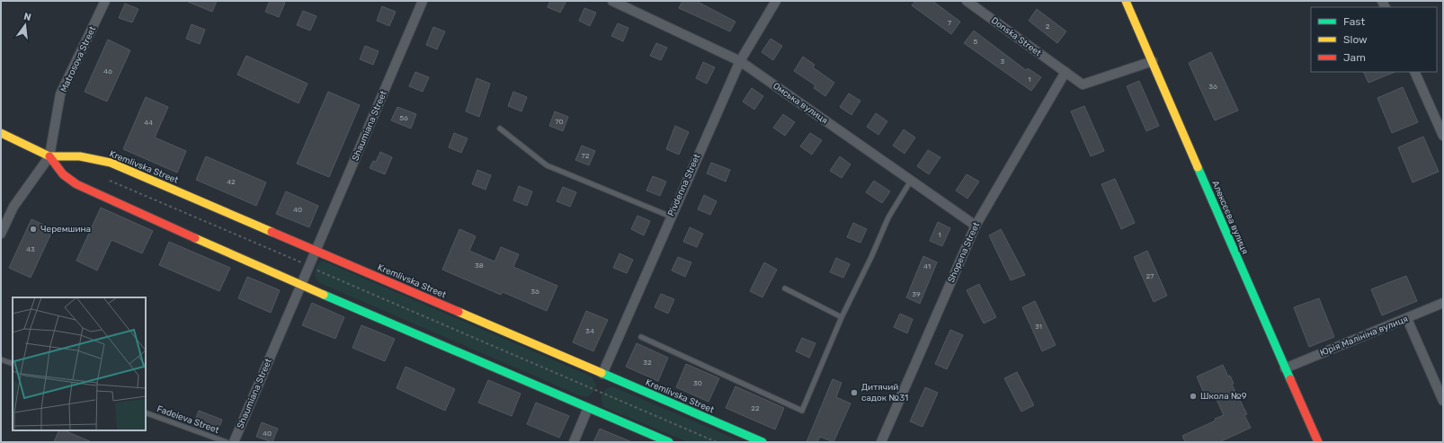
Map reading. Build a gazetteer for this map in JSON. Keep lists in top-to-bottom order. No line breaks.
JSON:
{"streets":{"street":["Donska Street","Matrosova Street","Омська вулиця","Shaumiana Street","Kremlivska Street","Pivdenna Street","Алексєєва вулиця","Shopena Street","Юрія Малініна вулиця"],"lane":["Fadeieva Street"]},"crossings":[["Donska Street","Алексєєва вулиця"],["Donska Street","Shopena Street"],["Matrosova Street","Kremlivska Street"],["Омська вулиця","Pivdenna Street"],["Омська вулиця","Shopena Street"],["Shaumiana Street","Kremlivska Street"],["Kremlivska Street","Pivdenna Street"],["Алексєєва вулиця","Юрія Малініна вулиця"]],"places":["Черемшина","Дитячий садок №31","Школа №9"],"house_numbers":["7","2","5","3","46","1","36","56","70","44","72","42","40","1","43","38","41","27","36","39","31","34","32","30","22","40"],"legend":["Fast","Slow","Jam"],"north":"top"}
